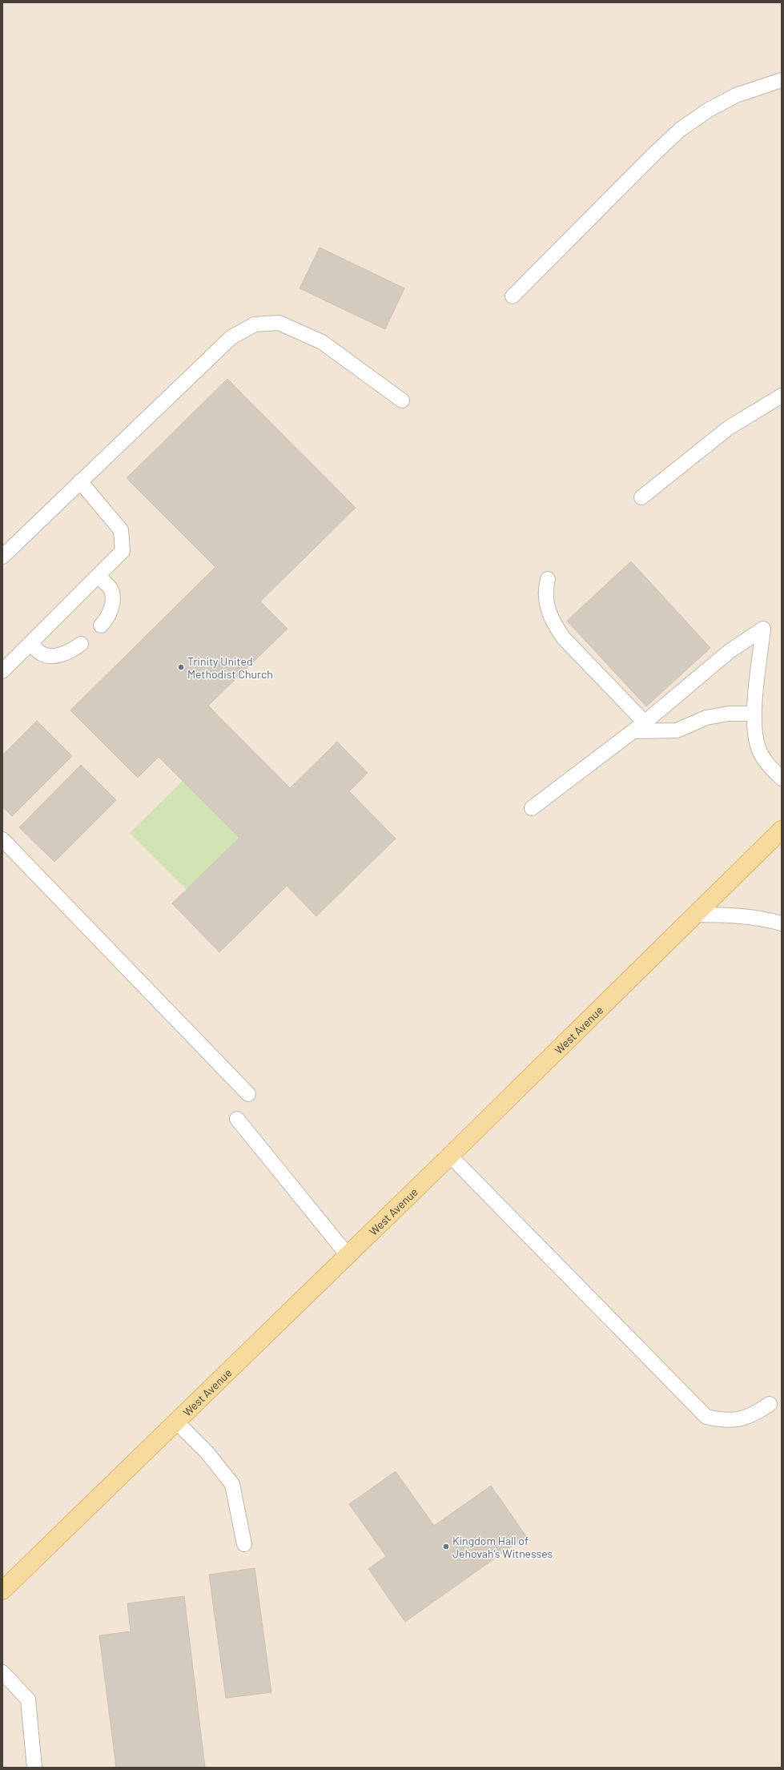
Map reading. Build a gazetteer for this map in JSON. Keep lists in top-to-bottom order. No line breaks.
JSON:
{"streets":{"main road":["West Avenue"]},"places":["Trinity United Methodist Church","Kingdom Hall of Jehovah’s Witnesses"]}
